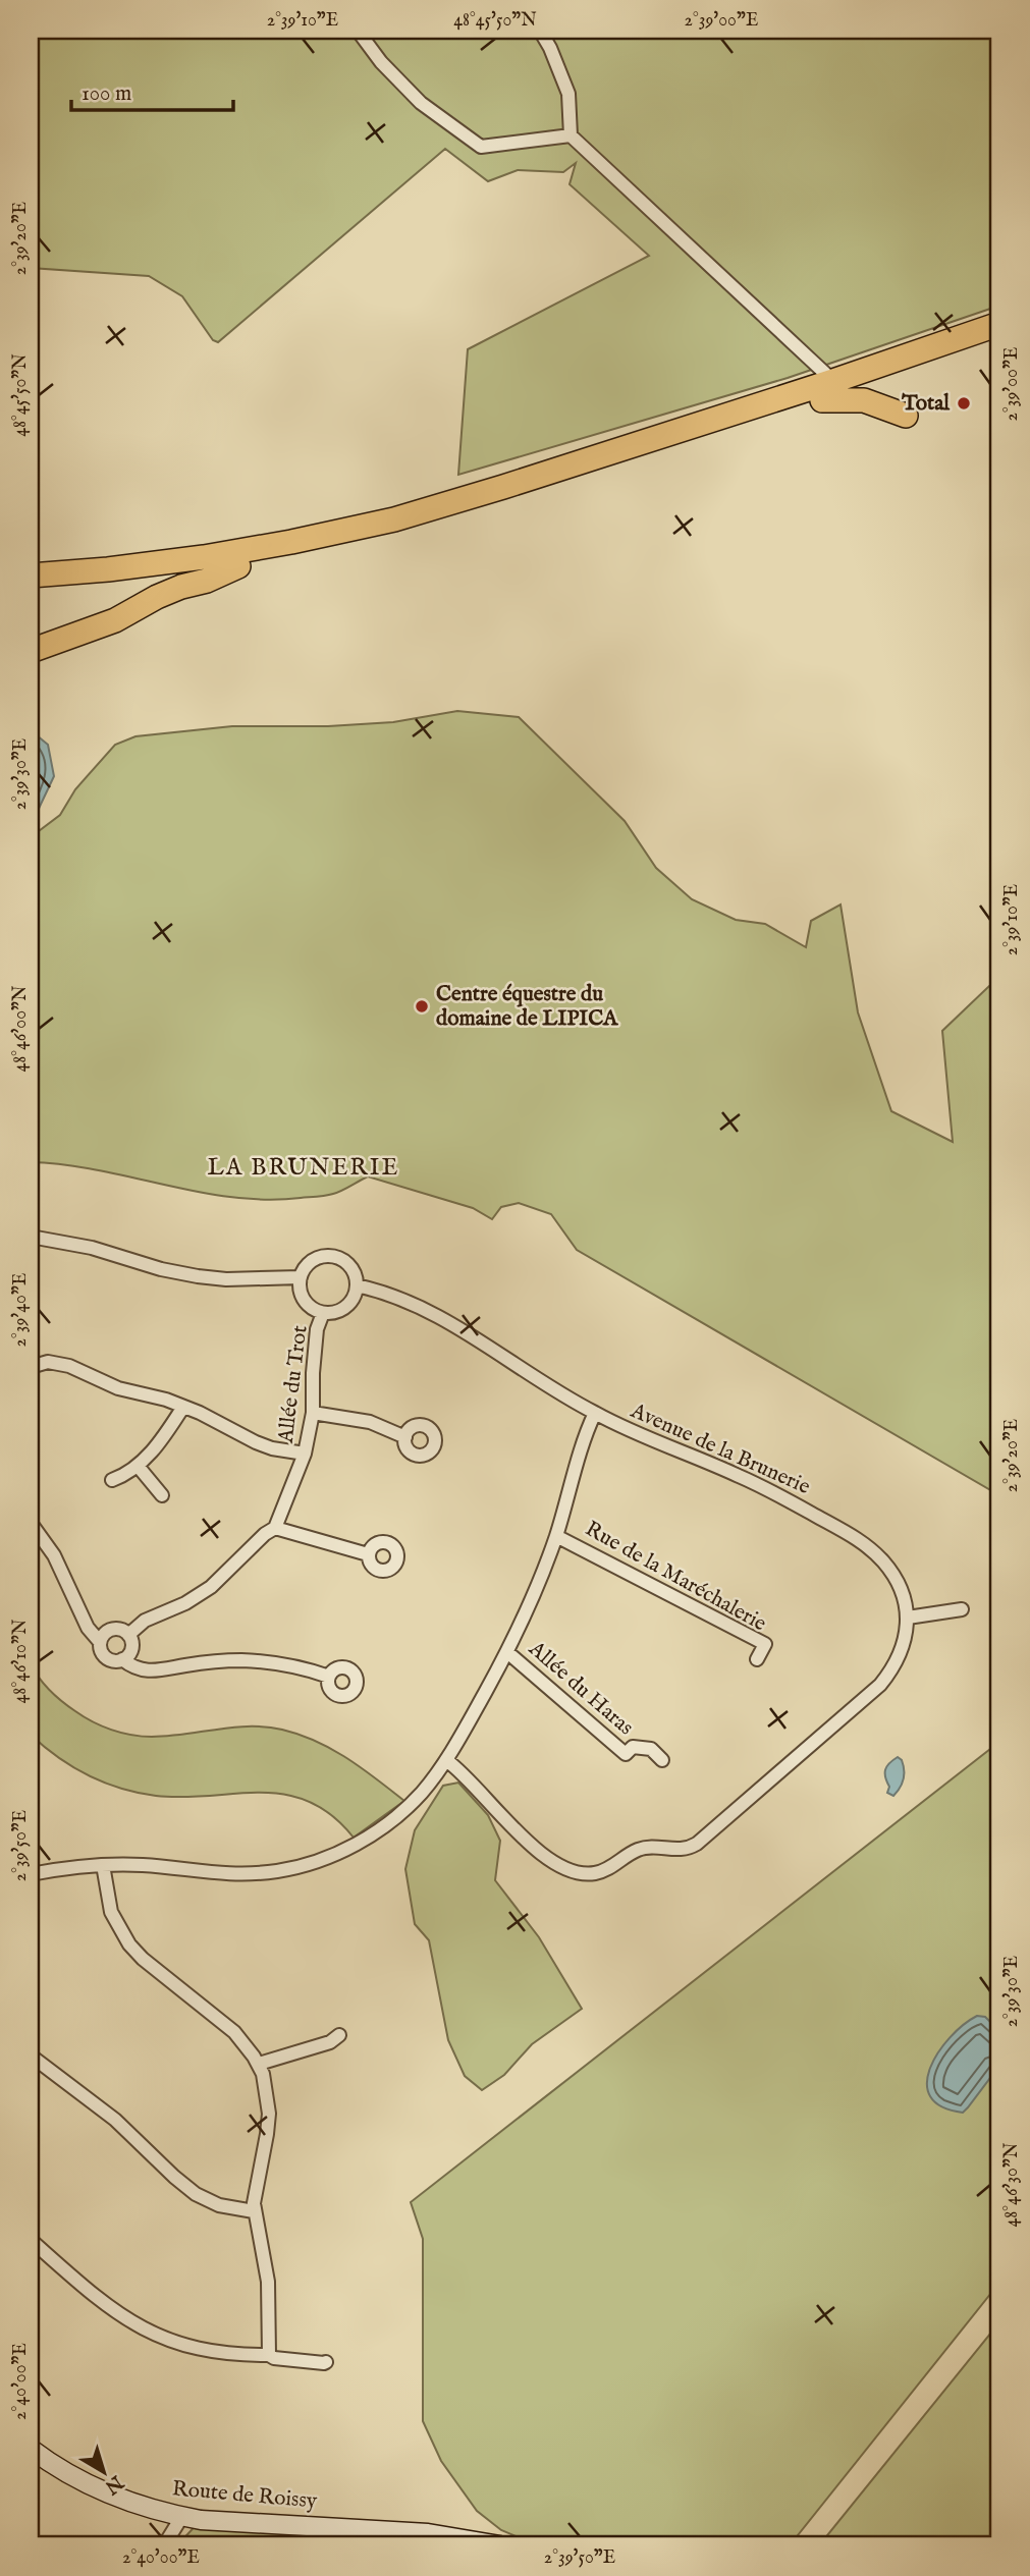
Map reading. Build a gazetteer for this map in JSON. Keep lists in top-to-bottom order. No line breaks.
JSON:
{"streets":{"main road":["Route de Roissy"],"street":["Allée du Trot","Avenue de la Brunerie","Rue de la Maréchalerie","Allée du Haras"]},"crossings":[["Allée du Trot","Avenue de la Brunerie"]],"districts":["LA BRUNERIE"],"places":["Total","Centre équestre du domaine de LIPICA"],"scale_bar":"100 m","north":"bottom right","coordinates":["2°39'10\"E","48°45'50\"N","2°39'00\"E","2°39'20\"E","2°39'30\"E","48°46'00\"N","2°39'40\"E","48°46'10\"N","2°39'50\"E","48°46'30\"N","2°40'00\"E"]}
